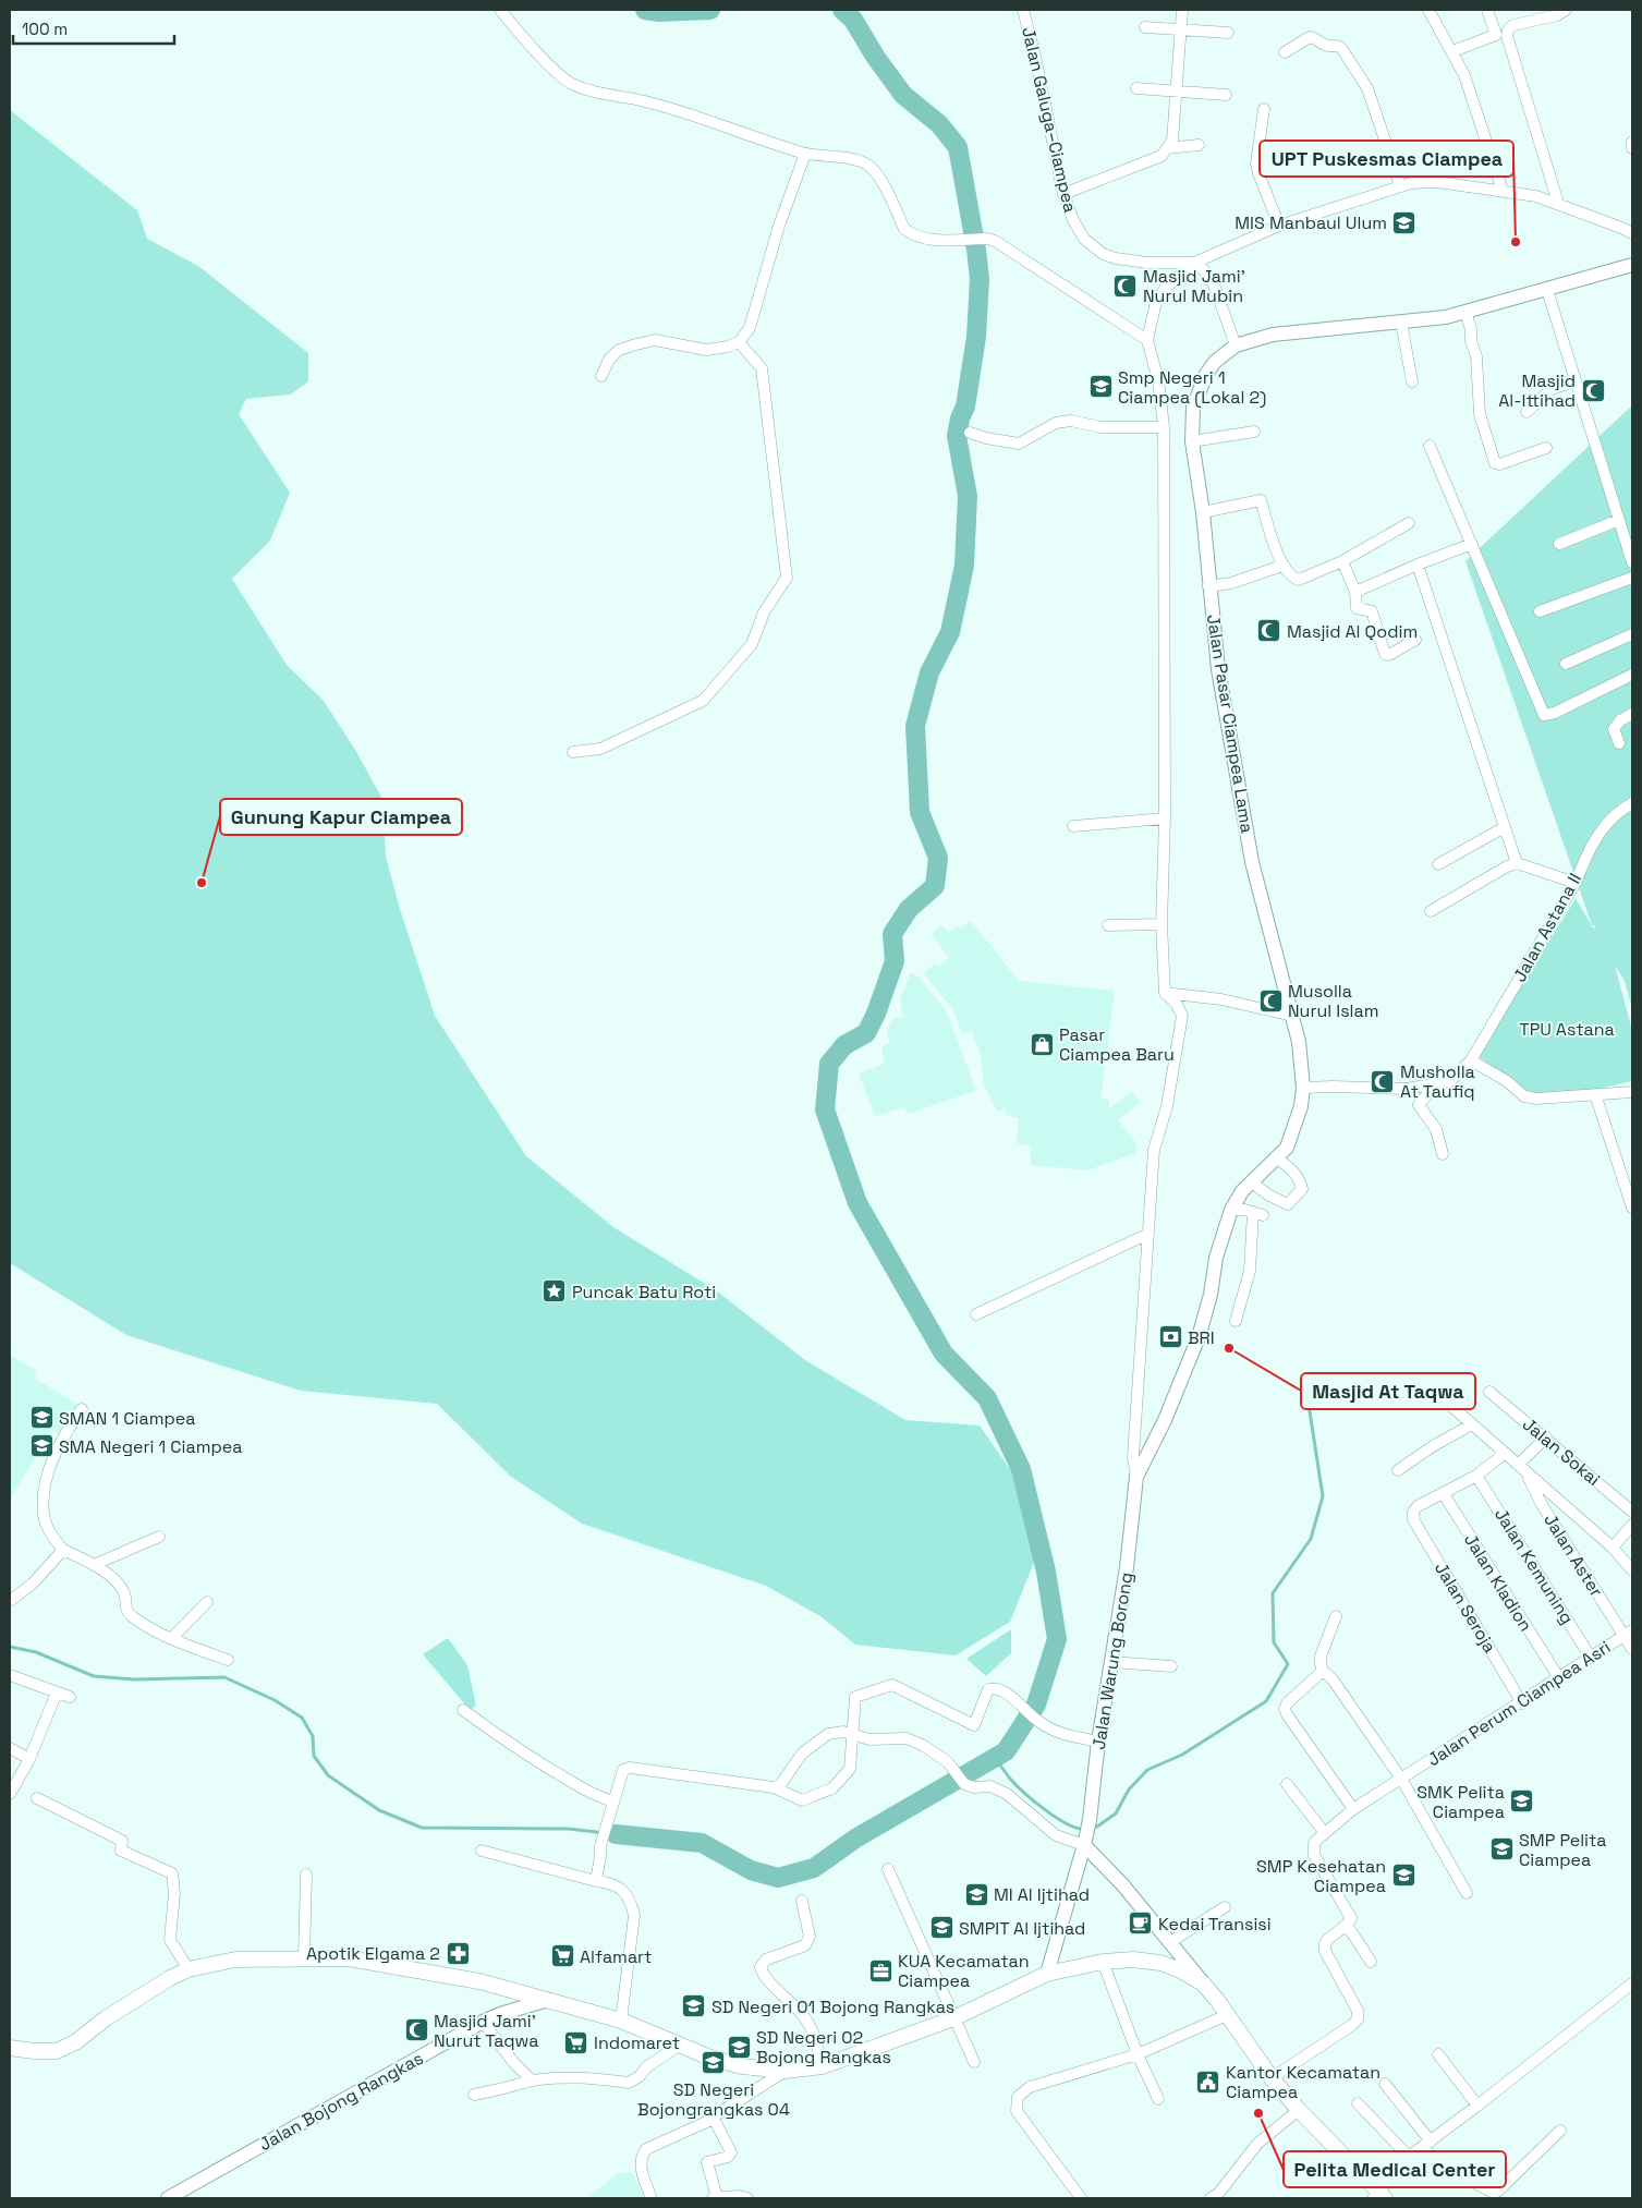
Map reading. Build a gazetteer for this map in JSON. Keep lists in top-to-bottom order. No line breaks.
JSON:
{"streets":{"main road":["Jalan Pasar Ciampea Lama","Jalan Warung Borong","Jalan Bojong Rangkas"],"street":["Jalan Galuga–Ciampea","Jalan Astana II","Jalan Sokai","Jalan Aster","Jalan Kemuning","Jalan Kladion","Jalan Seroja","Jalan Perum Ciampea Asri"]},"crossings":[["Jalan Pasar Ciampea Lama","Jalan Warung Borong"],["Jalan Aster","Jalan Perum Ciampea Asri"],["Jalan Kemuning","Jalan Perum Ciampea Asri"],["Jalan Kladion","Jalan Seroja"],["Jalan Kladion","Jalan Perum Ciampea Asri"],["Jalan Seroja","Jalan Perum Ciampea Asri"]],"parks":["TPU Astana"],"places":{"school or university":["MIS Manbaul Ulum","Smp Negeri 1 Ciampea (Lokal 2)","SMAN 1 Ciampea","SMA Negeri 1 Ciampea","SMK Pelita Ciampea","SMP Pelita Ciampea","SMP Kesehatan Ciampea","MI Al Ijtihad","SMPIT Al Ijtihad","SD Negeri 01 Bojong Rangkas","SD Negeri 02 Bojong Rangkas","SD Negeri Bojongrangkas 04"],"other":["UPT Puskesmas Ciampea","Gunung Kapur Ciampea","Masjid At Taqwa","Pelita Medical Center"],"mosque":["Masjid Jami' Nurul Mubin","Masjid Al-Ittihad","Masjid Al Qodim","Musolla Nurul Islam","Musholla At Taufiq","Masjid Jami' Nurut Taqwa"],"shop":["Pasar Ciampea Baru"],"place":["Puncak Batu Roti"],"bank":["BRI"],"cafe":["Kedai Transisi"],"pharmacy":["Apotik Elgama 2"],"supermarket":["Alfamart","Indomaret"],"office":["KUA Kecamatan Ciampea"],"public building":["Kantor Kecamatan Ciampea"]},"scale_bar":"100 m"}
